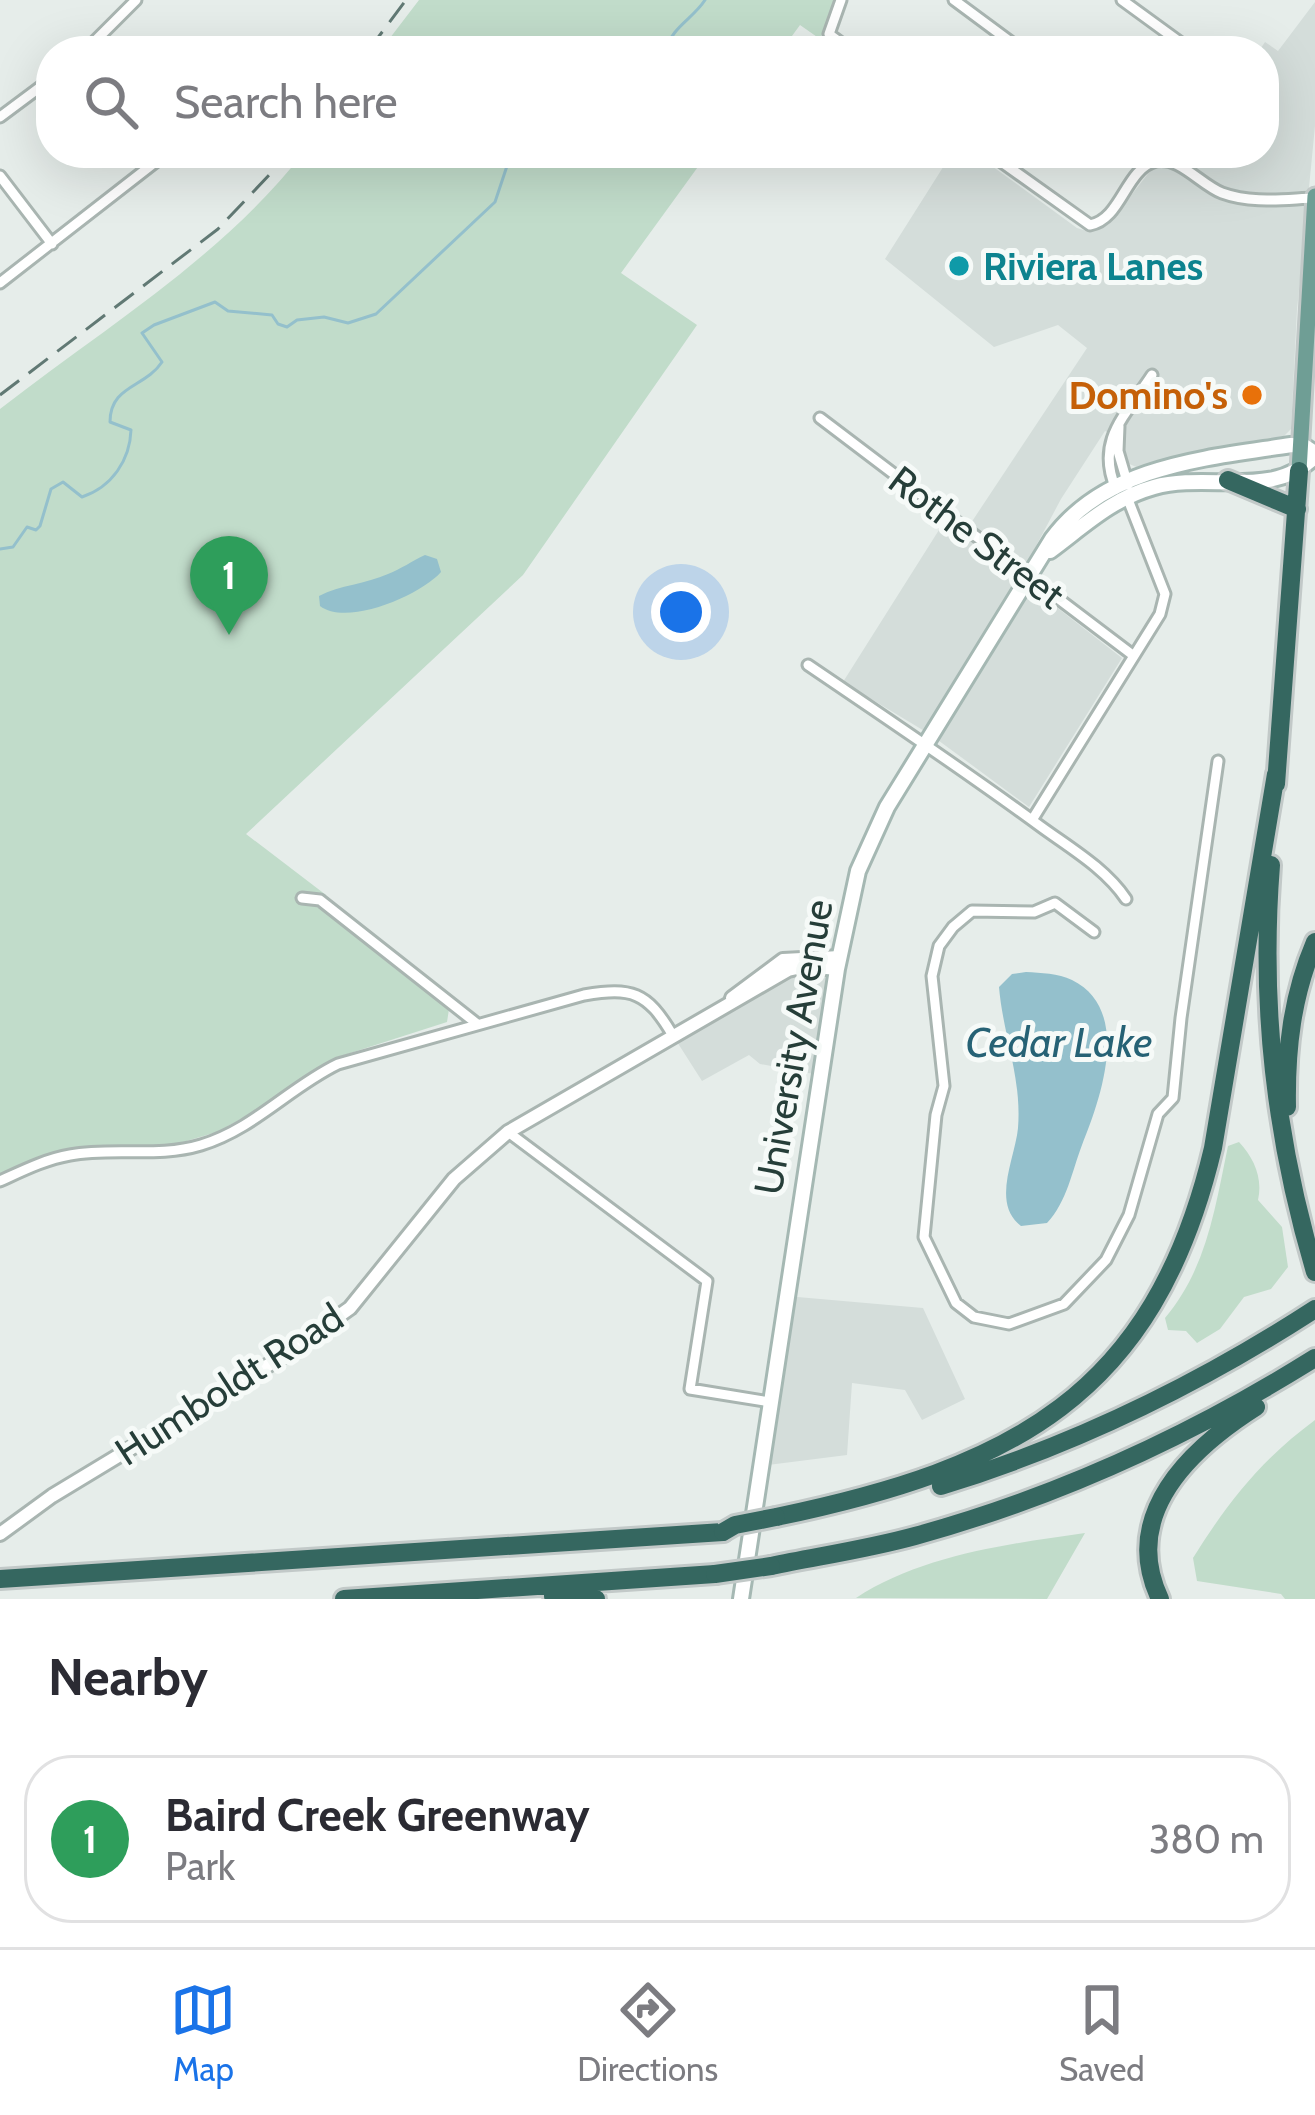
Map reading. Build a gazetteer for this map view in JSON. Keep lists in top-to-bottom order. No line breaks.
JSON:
{"streets":{"main road":["University Avenue"],"street":["Rothe Street","Humboldt Road"]},"crossings":[["Rothe Street","University Avenue"],["University Avenue","Humboldt Road"]],"water":["Cedar Lake"],"places":["Riviera Lanes","Domino's"],"page":{"search":"Search here","pins":"1","heading":"Nearby","list":[{"mark":"1","name":"Baird Creek Greenway","note":"Park","value":"380 m"}],"nav":["Map","Directions","Saved"]}}
